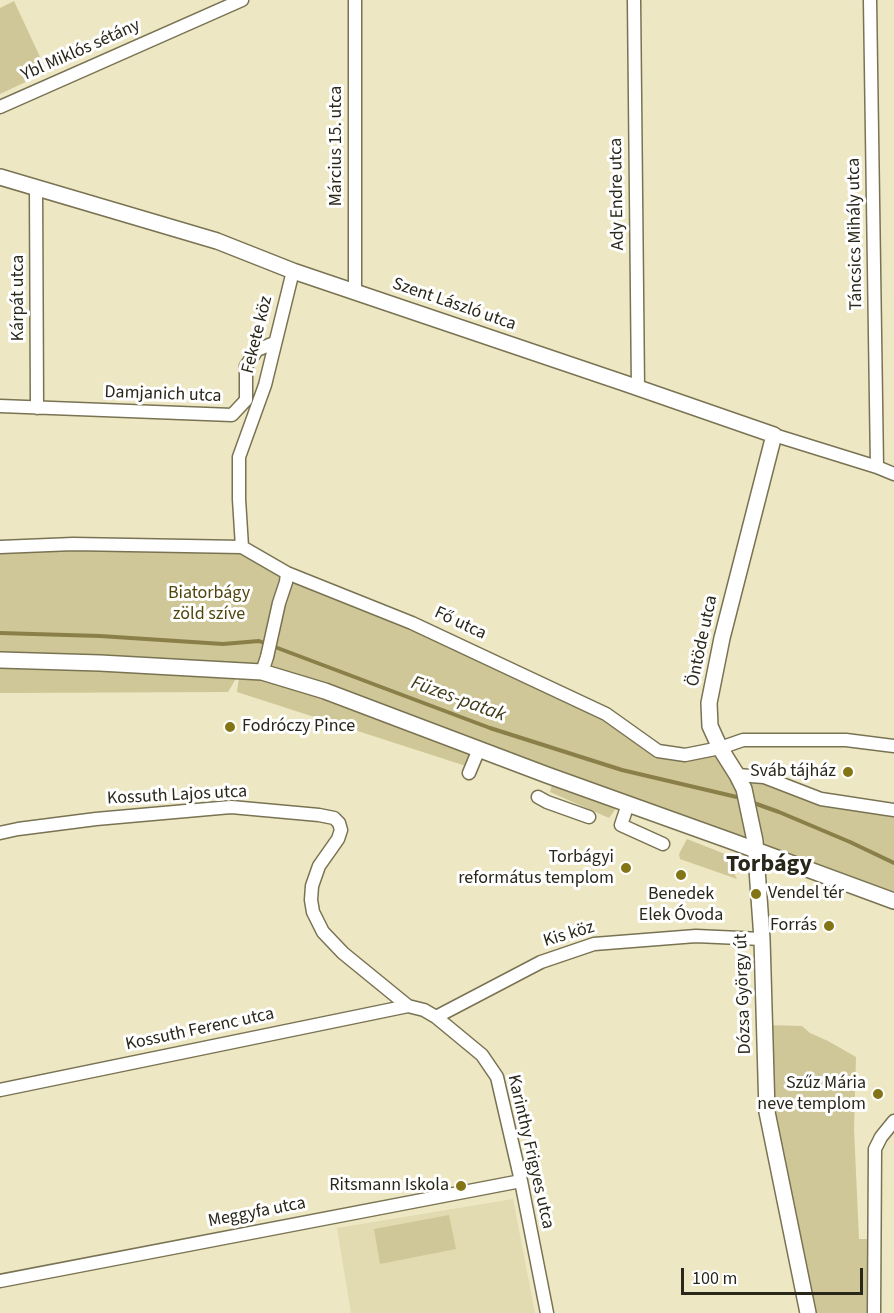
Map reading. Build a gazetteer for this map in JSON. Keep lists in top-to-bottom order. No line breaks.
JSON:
{"streets":{"street":["Ybl Miklós sétány","Március 15. utca","Ady Endre utca","Táncsics Mihály utca","Kárpát utca","Szent László utca","Fekete köz","Damjanich utca","Fő utca","Öntöde utca","Kossuth Lajos utca","Kis köz","Dózsa György út","Kossuth Ferenc utca","Karinthy Frigyes utca","Meggyfa utca"]},"crossings":[["Március 15. utca","Szent László utca"],["Ady Endre utca","Szent László utca"],["Táncsics Mihály utca","Szent László utca"],["Kárpát utca","Szent László utca"],["Kárpát utca","Damjanich utca"],["Szent László utca","Fekete köz"],["Szent László utca","Öntöde utca"],["Fekete köz","Damjanich utca"],["Fekete köz","Fő utca"],["Fő utca","Öntöde utca"],["Öntöde utca","Dózsa György út"],["Kossuth Lajos utca","Kossuth Ferenc utca"],["Kossuth Lajos utca","Karinthy Frigyes utca"],["Kis köz","Dózsa György út"],["Kis köz","Karinthy Frigyes utca"],["Kossuth Ferenc utca","Karinthy Frigyes utca"],["Karinthy Frigyes utca","Meggyfa utca"]],"districts":["Torbágy"],"water":["Füzes-patak"],"parks":["Biatorbágy zöld szíve"],"places":["Fodróczy Pince","Sváb tájház","Torbágyi református templom","Benedek Elek Óvoda","Vendel tér","Forrás","Szűz Mária neve templom","Ritsmann Iskola"],"scale_bar":"100 m"}
